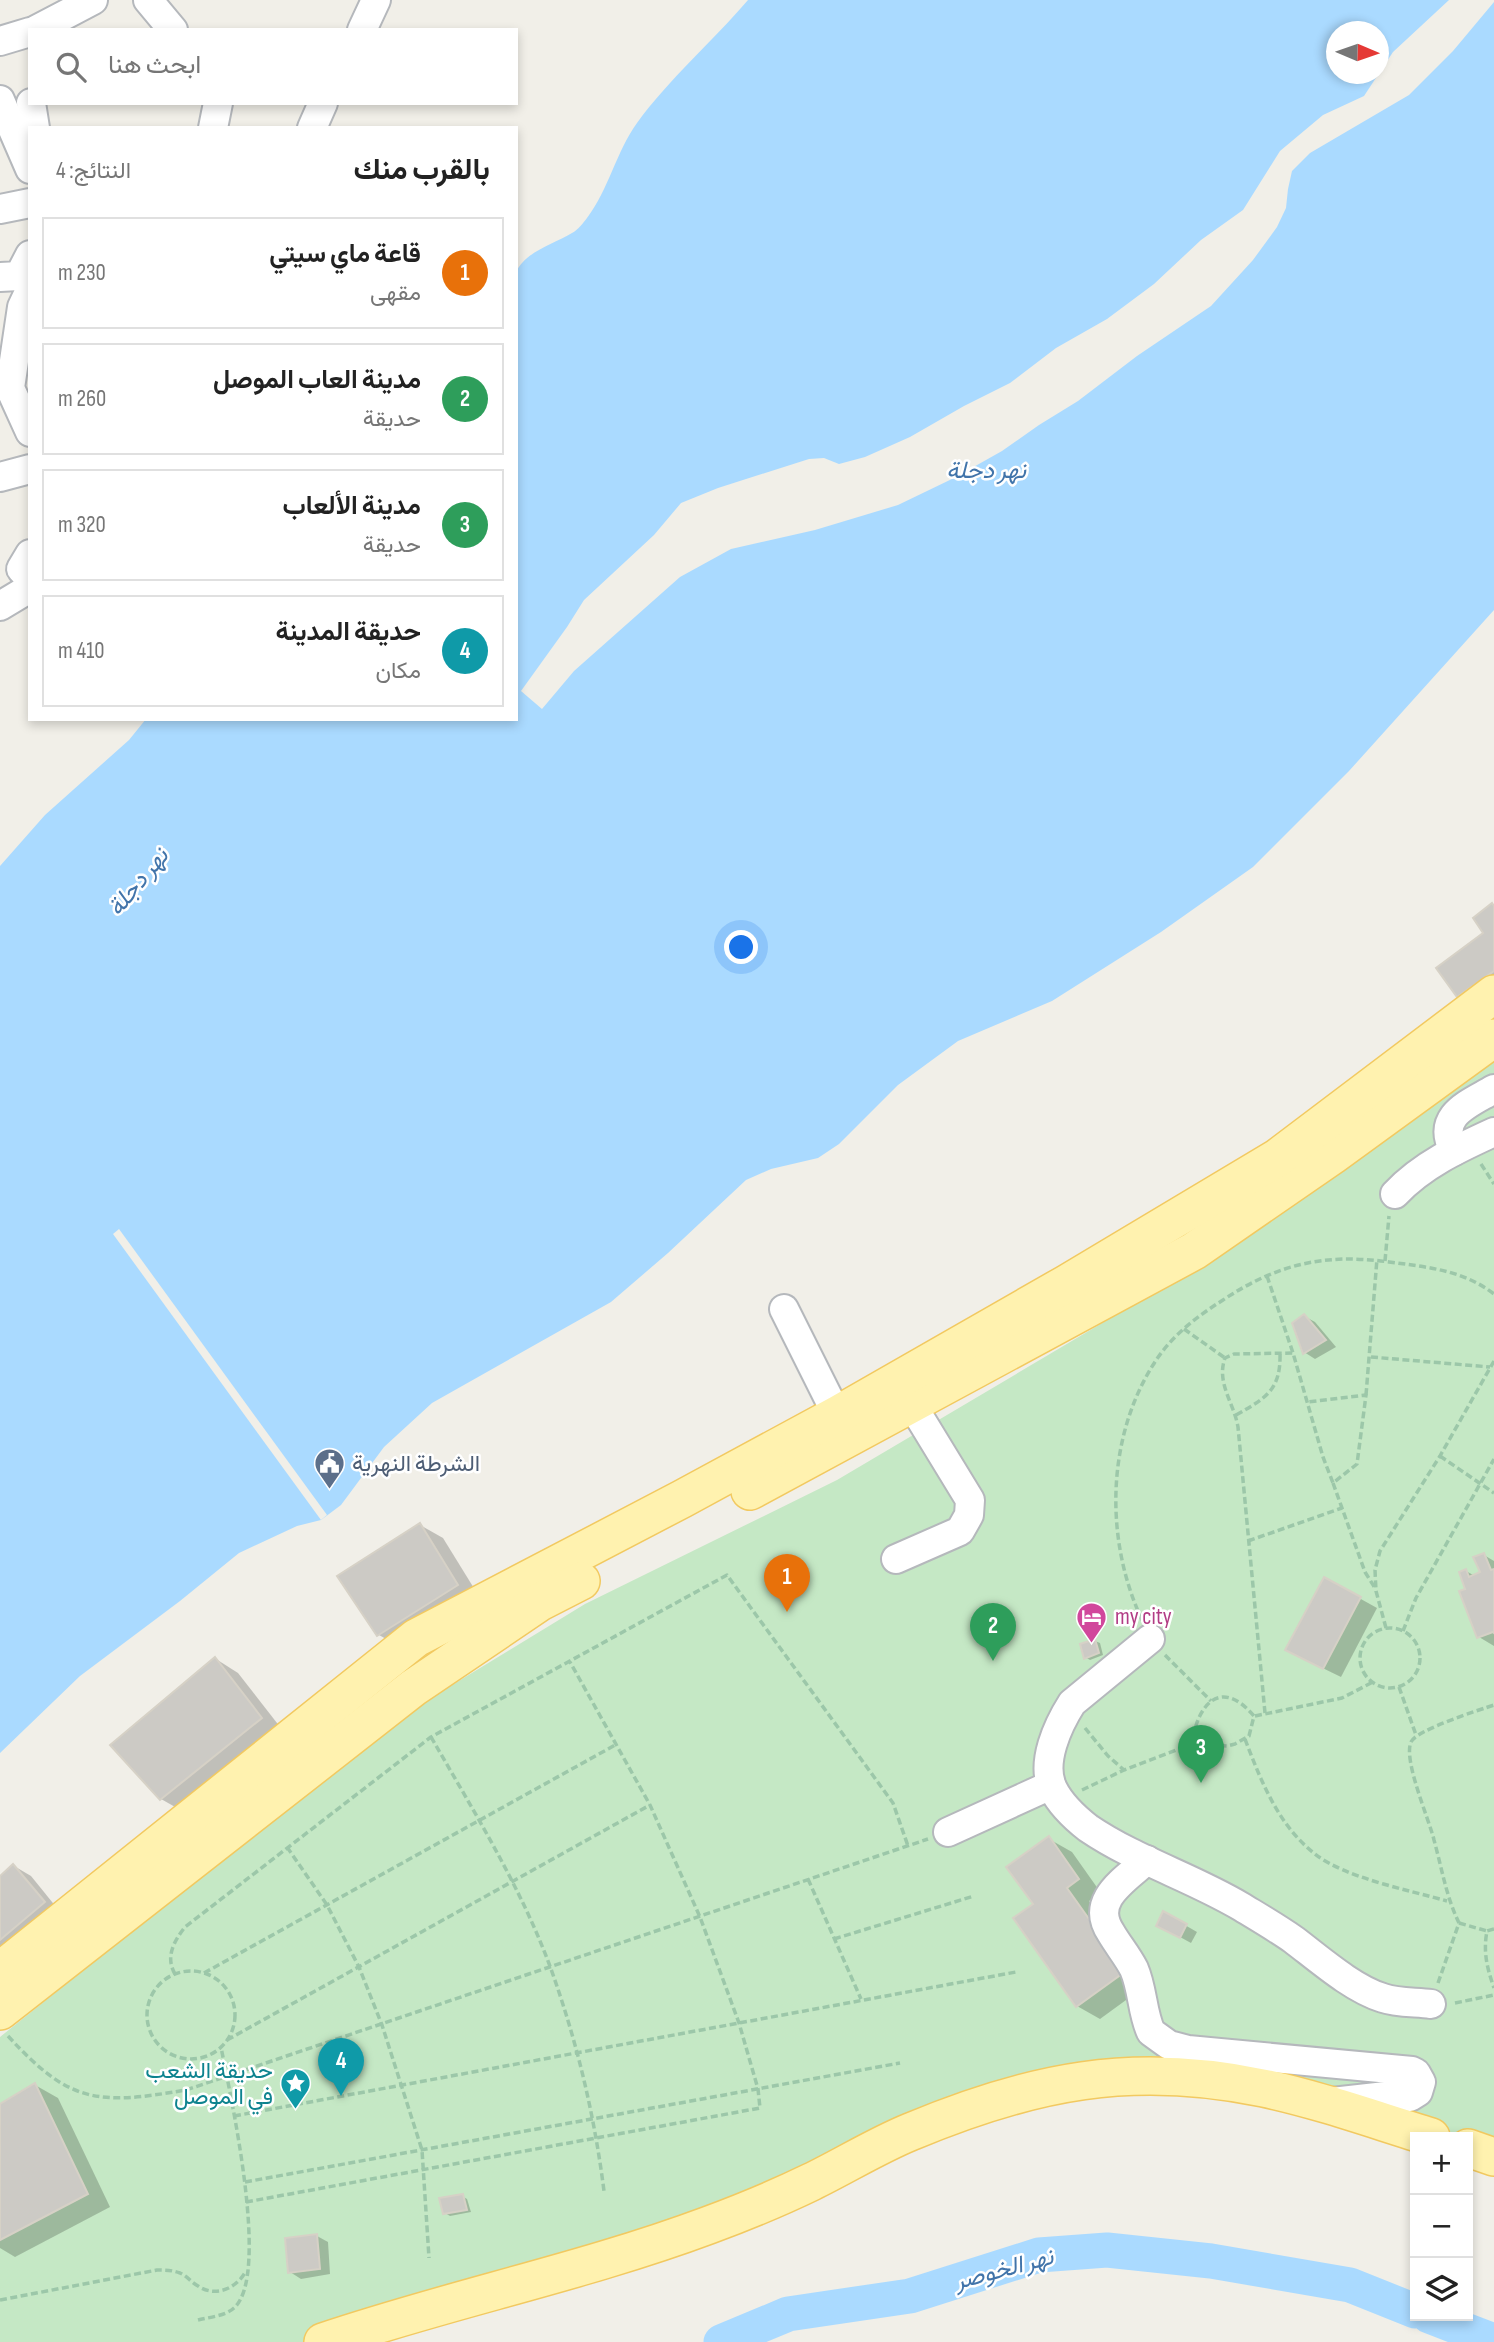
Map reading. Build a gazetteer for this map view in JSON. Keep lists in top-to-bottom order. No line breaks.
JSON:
{"water":["نهر دجلة","نهر الخوصر"],"places":{"public building":["الشرطة النهرية"],"hotel":["my city"],"place":["حديقة الشعب في الموصل"]},"north":"right","page":{"search":"ابحث هنا","heading":["بالقرب منك","النتائج: 4"],"list":[{"mark":"1","name":"قاعة ماي سيتي","note":"مقهى","value":"230 m"},{"mark":"2","name":"مدينة العاب الموصل","note":"حديقة","value":"260 m"},{"mark":"3","name":"مدينة الألعاب","note":"حديقة","value":"320 m"},{"mark":"4","name":"حديقة المدينة","note":"مكان","value":"410 m"}],"pins":["1","2","3","4"],"map_buttons":["+","−"]}}
